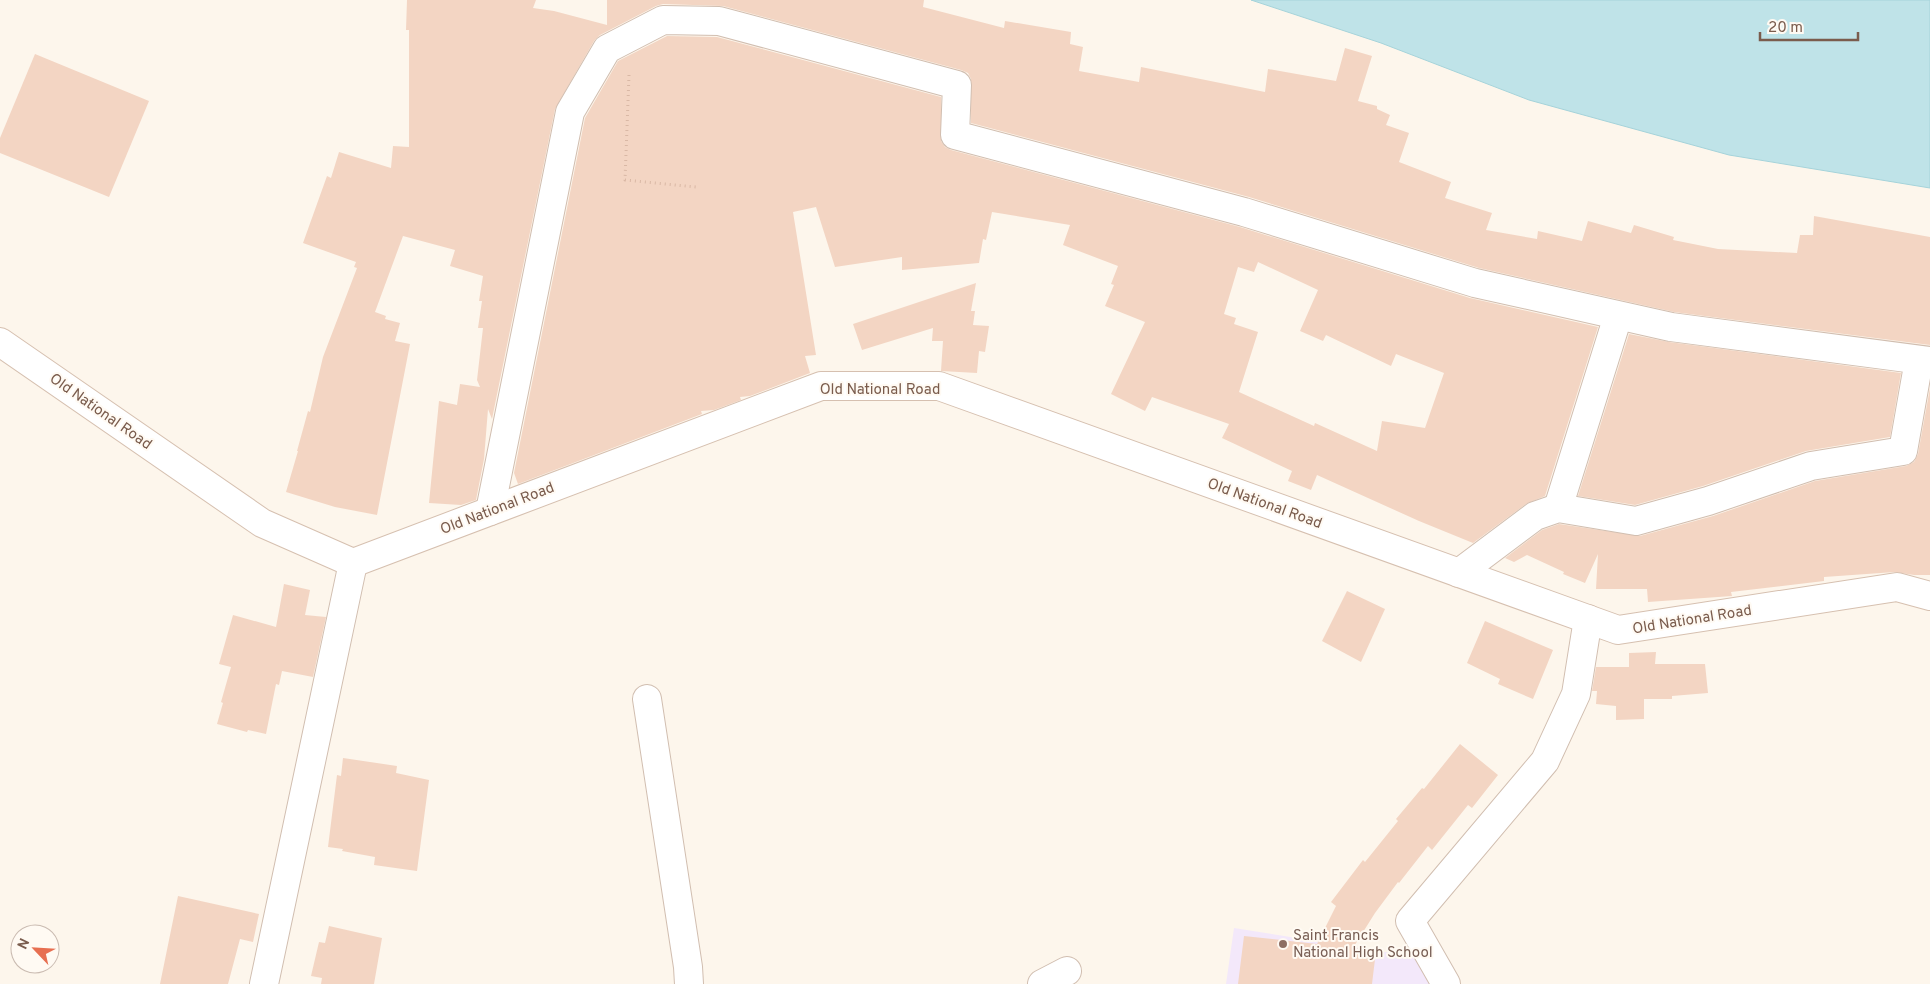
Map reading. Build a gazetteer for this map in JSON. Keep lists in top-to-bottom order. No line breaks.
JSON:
{"streets":{"street":["Old National Road"]},"places":["Saint Francis National High School"],"scale_bar":"20 m","north":"top left"}
